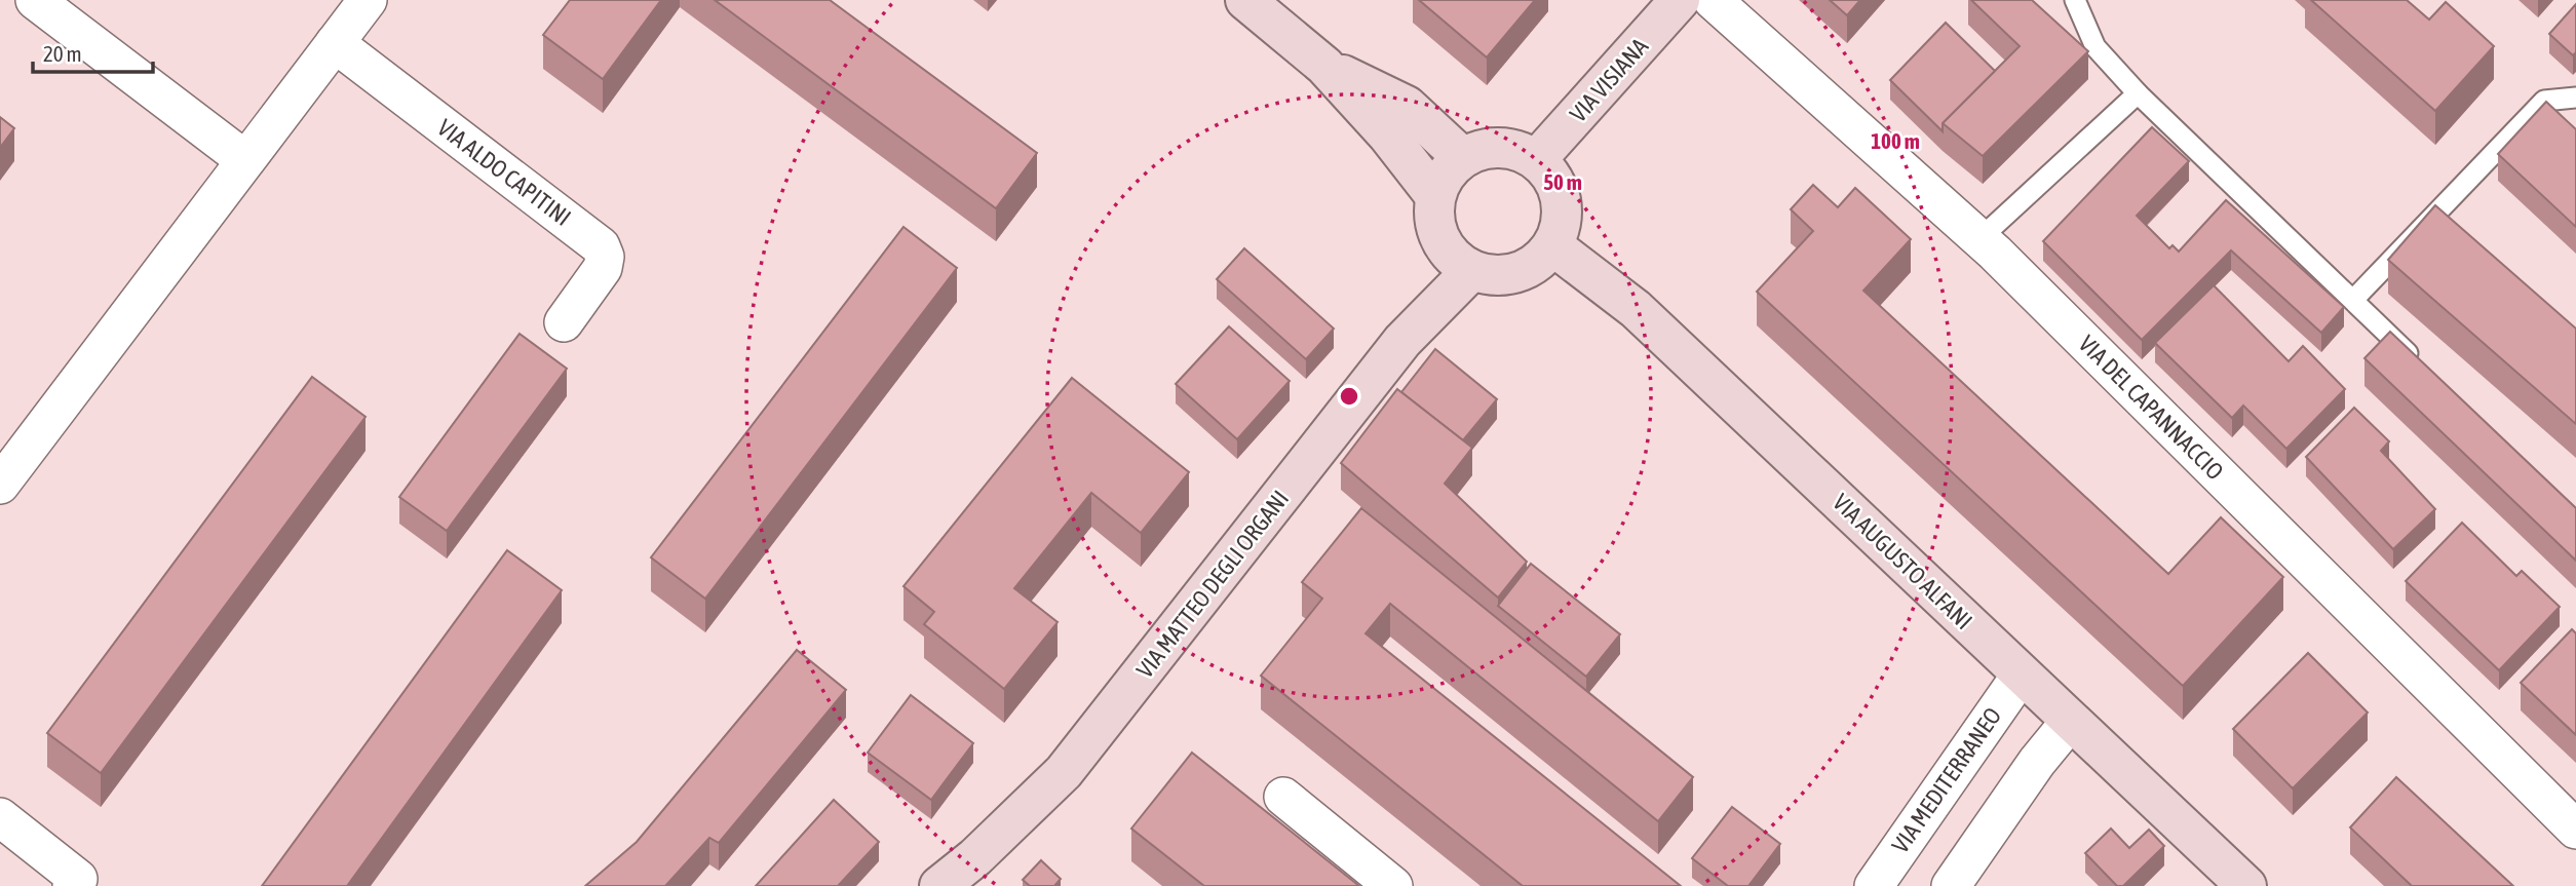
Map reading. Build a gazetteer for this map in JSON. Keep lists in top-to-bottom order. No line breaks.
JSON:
{"streets":{"street":["VIA VISIANA","VIA ALDO CAPITINI","VIA DEL CAPANNACCIO","VIA AUGUSTO ALFANI","VIA MATTEO DEGLI ORGANI","VIA MEDITERRANEO"]},"crossings":[["VIA VISIANA","VIA AUGUSTO ALFANI"],["VIA VISIANA","VIA MATTEO DEGLI ORGANI"],["VIA AUGUSTO ALFANI","VIA MATTEO DEGLI ORGANI"],["VIA AUGUSTO ALFANI","VIA MEDITERRANEO"]],"scale_bar":"20 m","rings":["100 m","50 m"]}
